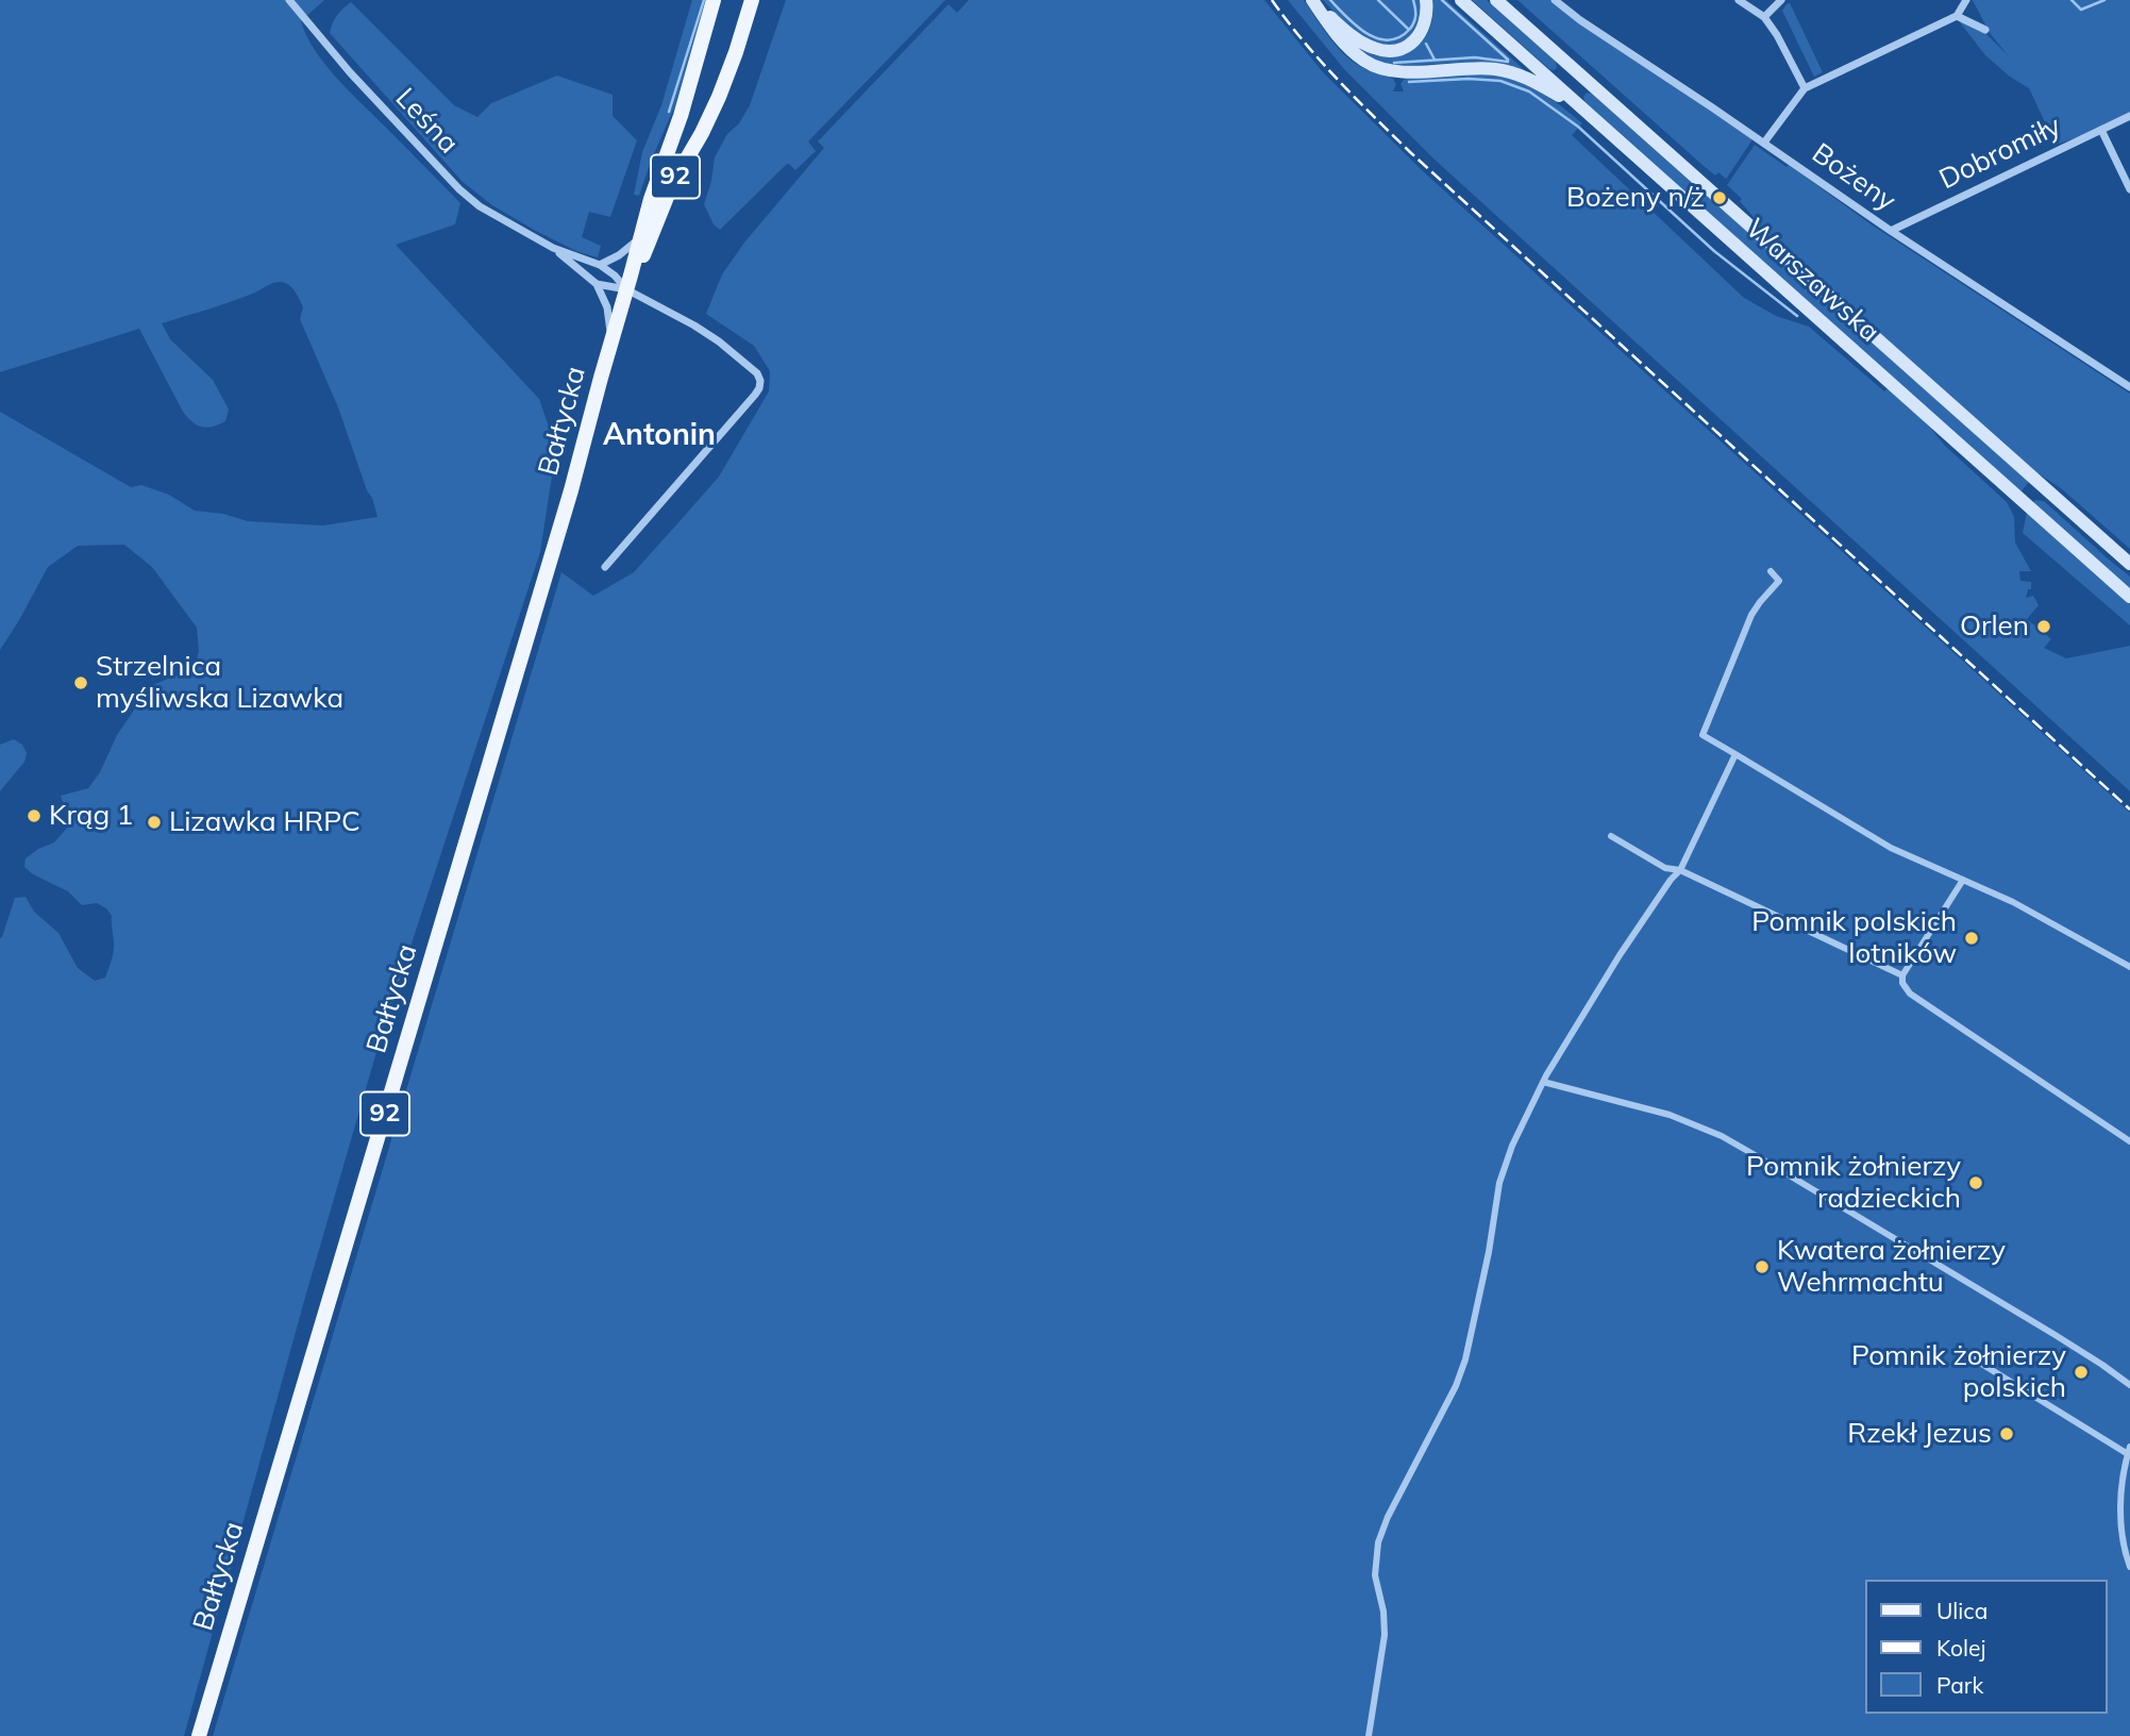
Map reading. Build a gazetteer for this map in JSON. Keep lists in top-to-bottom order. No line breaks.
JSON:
{"streets":{"main road":["92","Warszawska","Bałtycka"],"street":["Leśna","Dobromiły","Bożeny"]},"crossings":[["Leśna","Bałtycka"],["Dobromiły","Bożeny"]],"districts":["Antonin"],"places":["Bożeny n/ż","Orlen","Strzelnica myśliwska Lizawka","Krąg 1","Lizawka HRPC","Pomnik polskich lotników","Pomnik żołnierzy radzieckich","Kwatera żołnierzy Wehrmachtu","Pomnik żołnierzy polskich","Rzekł Jezus"],"legend":["Ulica","Kolej","Park"]}
